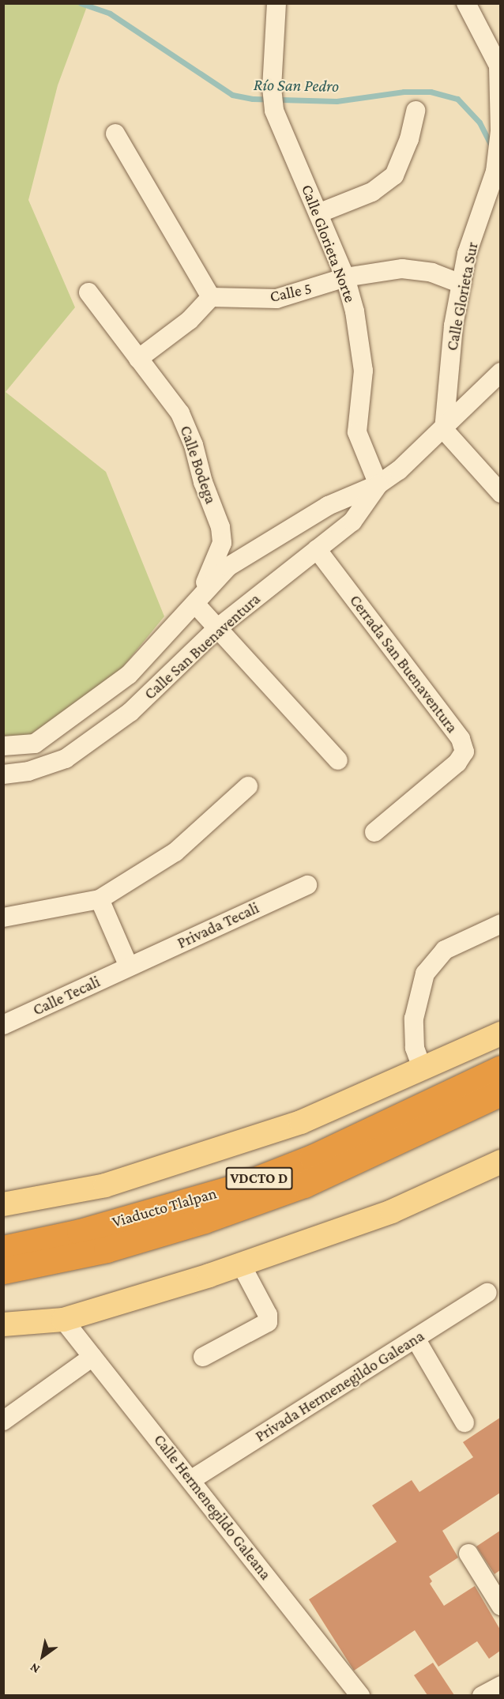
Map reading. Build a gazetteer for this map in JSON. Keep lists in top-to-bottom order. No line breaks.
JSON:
{"streets":{"highway":["VDCTO D","Viaducto Tlalpan"],"street":["Calle Glorieta Norte","Calle 5","Calle Glorieta Sur","Calle Bodega","Calle San Buenaventura","Cerrada San Buenaventura","Privada Tecali","Calle Tecali","Privada Hermenegildo Galeana","Calle Hermenegildo Galeana"]},"crossings":[["Calle Glorieta Norte","Calle 5"],["Calle Glorieta Norte","Calle San Buenaventura"],["Calle 5","Calle Glorieta Sur"],["Calle Glorieta Sur","Calle San Buenaventura"],["Calle Bodega","Calle San Buenaventura"],["Calle San Buenaventura","Cerrada San Buenaventura"],["Privada Tecali","Calle Tecali"],["Privada Hermenegildo Galeana","Calle Hermenegildo Galeana"]],"water":["Río San Pedro"],"north":"bottom left"}
